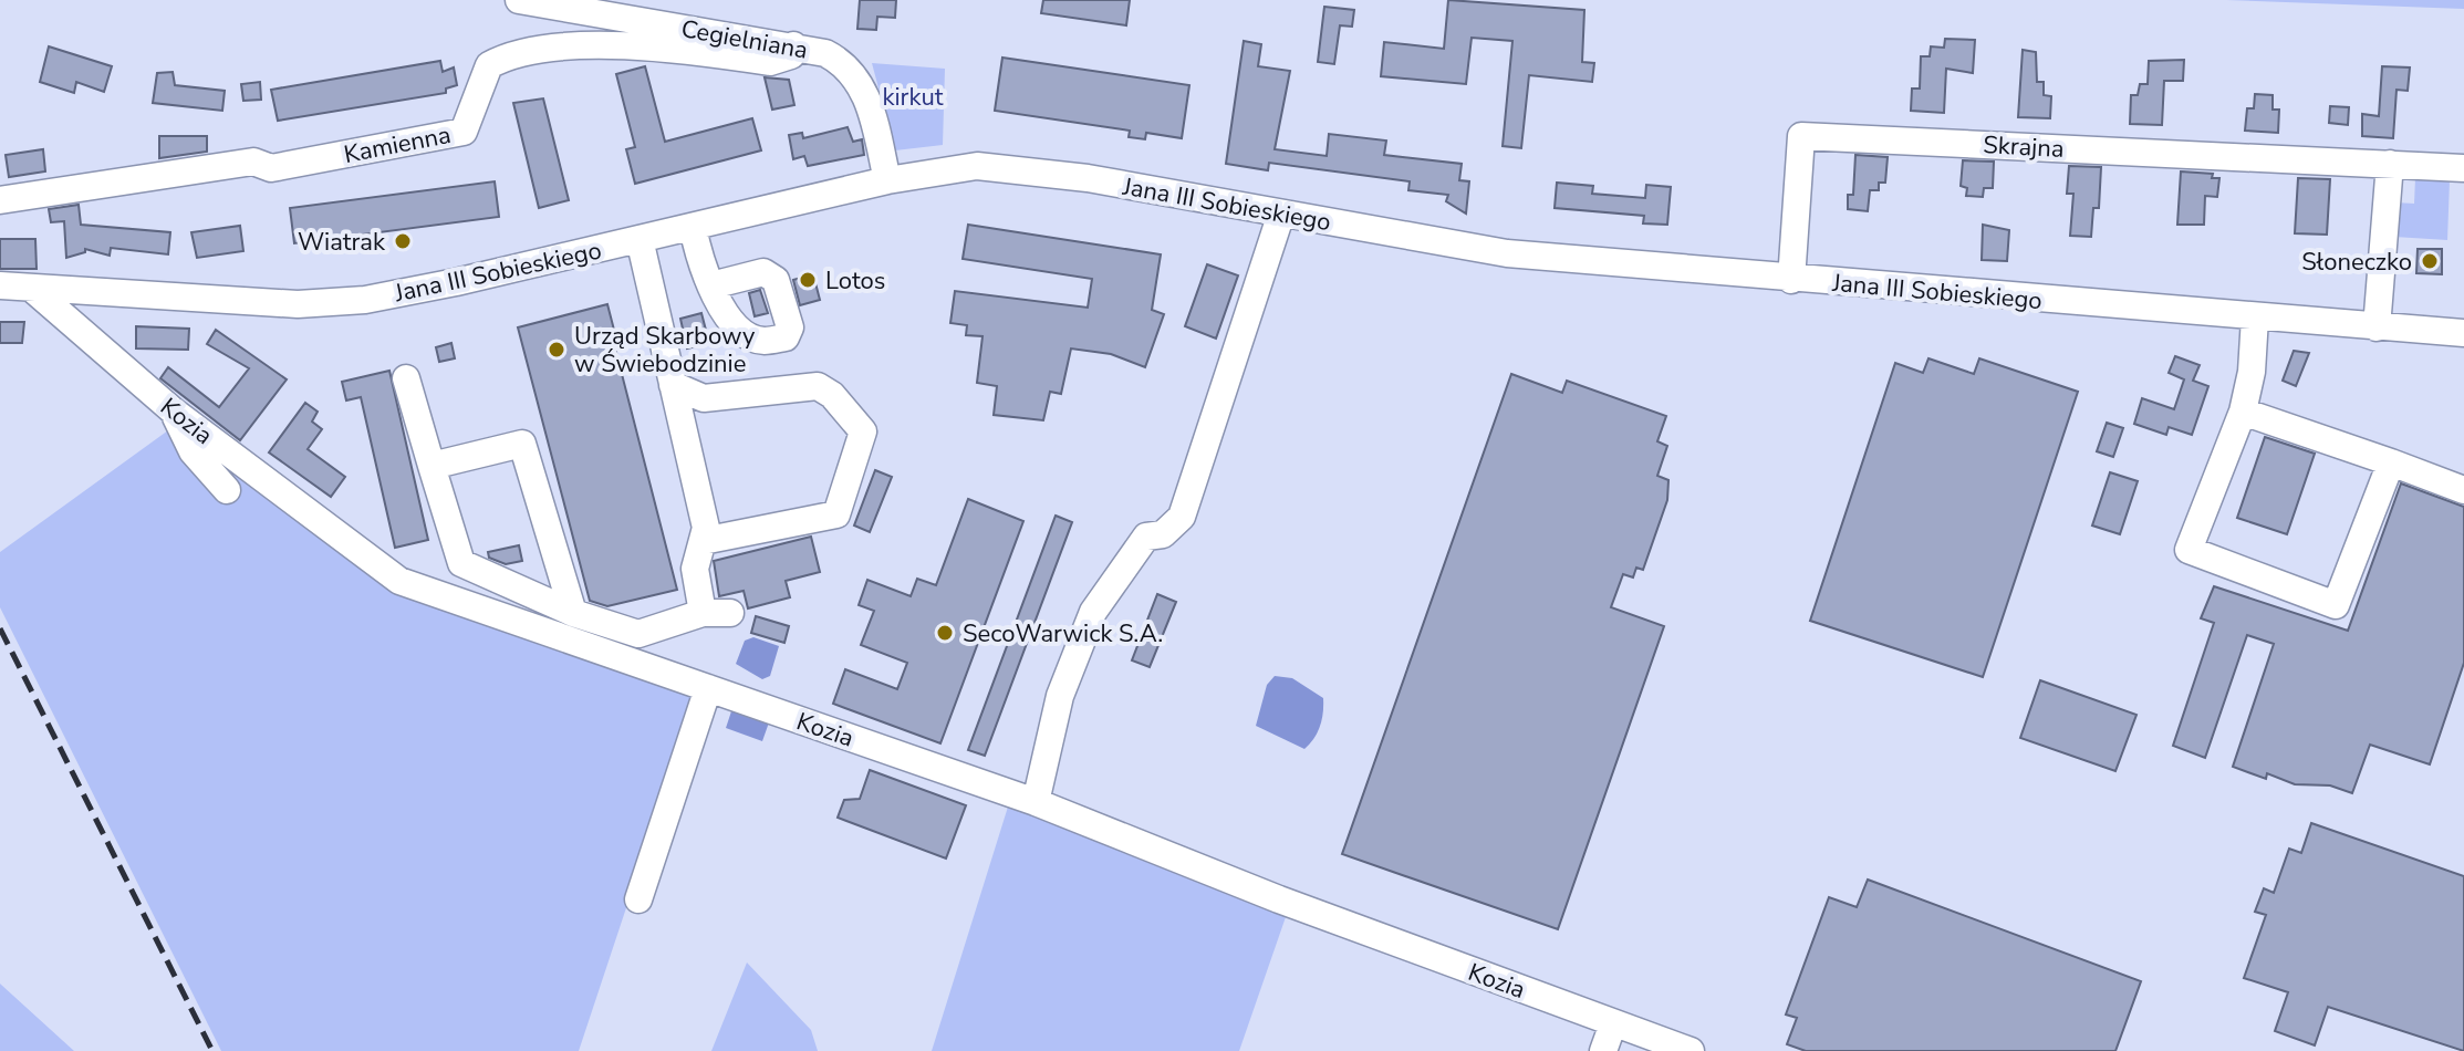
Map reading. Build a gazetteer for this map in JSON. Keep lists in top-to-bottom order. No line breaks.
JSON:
{"streets":{"street":["Cegielniana","Kamienna","Skrajna","Jana III Sobieskiego","Kozia"]},"crossings":[["Cegielniana","Kamienna"],["Cegielniana","Jana III Sobieskiego"],["Skrajna","Jana III Sobieskiego"],["Jana III Sobieskiego","Kozia"]],"parks":["kirkut"],"places":["Wiatrak","Słoneczko","Lotos","Urząd Skarbowy w Świebodzinie","SecoWarwick S.A."]}
